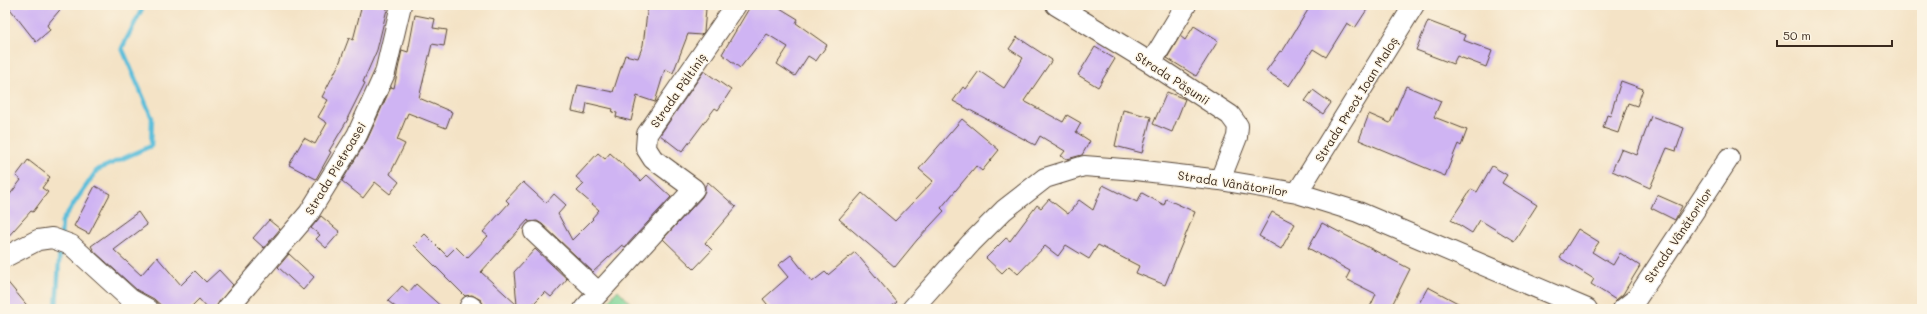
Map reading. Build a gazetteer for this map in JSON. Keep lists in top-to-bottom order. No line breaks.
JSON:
{"streets":{"street":["Strada Pășunii","Strada Păltiniș","Strada Preot Ioan Maloș","Strada Pietroasei","Strada Vânătorilor"]},"crossings":[["Strada Pășunii","Strada Vânătorilor"],["Strada Preot Ioan Maloș","Strada Vânătorilor"]],"scale_bar":"50 m"}
